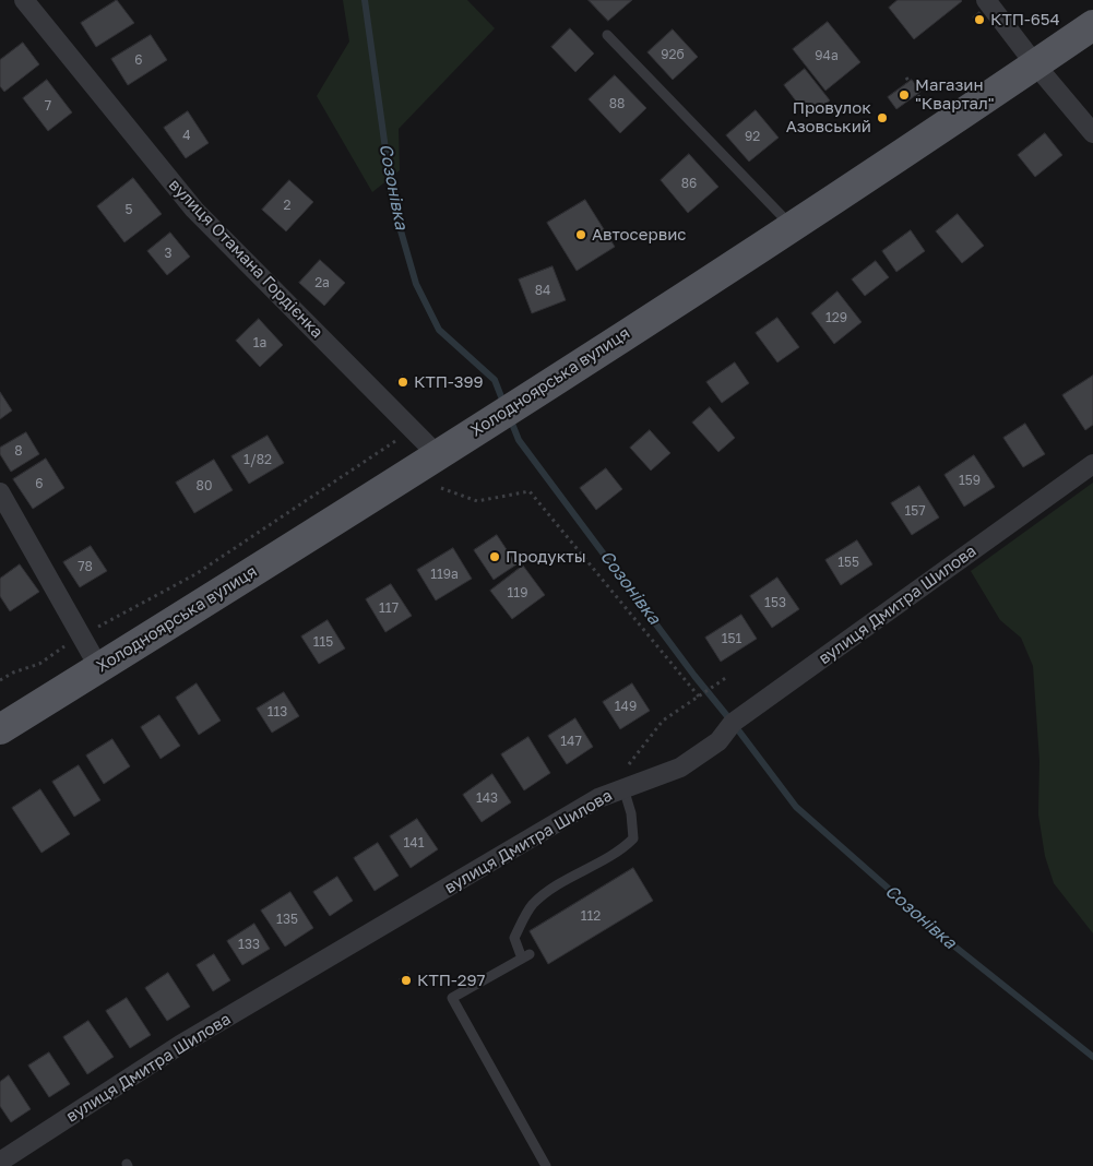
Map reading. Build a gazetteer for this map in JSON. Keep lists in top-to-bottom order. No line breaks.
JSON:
{"streets":{"main road":["Холодноярська вулиця"],"street":["вулиця Отамана Гордієнка","вулиця Дмитра Шилова"]},"crossings":[["вулиця Отамана Гордієнка","Холодноярська вулиця"]],"water":["Созонівка"],"places":["КТП-654","Магазин \"Квартал\"","Провулок Азовський","Автосервис","КТП-399","Продукты","КТП-297"],"house_numbers":["92б","94а","6","88","7","4","92","86","2","5","3","2а","84","129","1а","8","1/82","159","6","80","157","155","78","119а","119","153","117","151","115","149","113","147","143","141","112","135","133"]}
